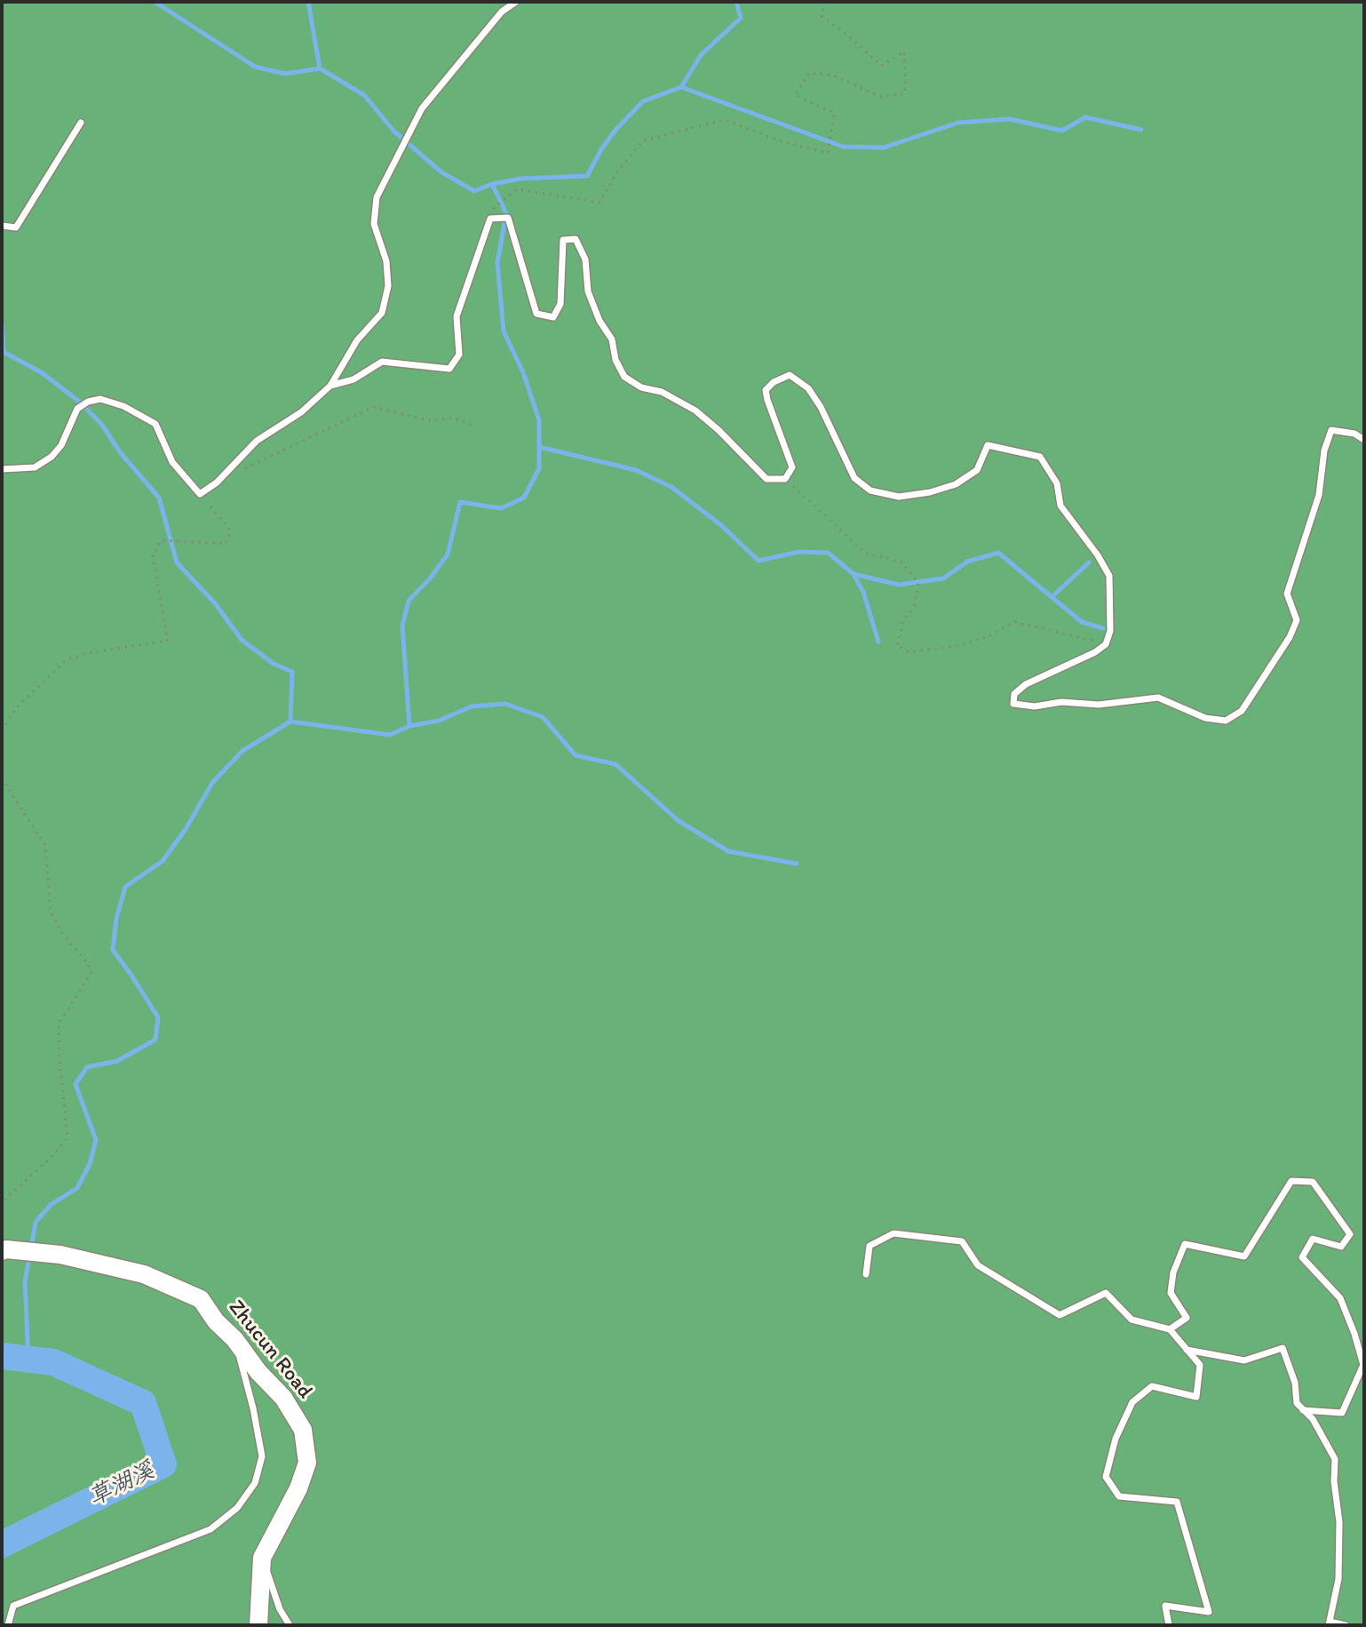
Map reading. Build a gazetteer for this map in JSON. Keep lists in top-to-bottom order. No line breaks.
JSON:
{"streets":{"street":["Zhucun Road"]},"water":["草湖溪"]}
